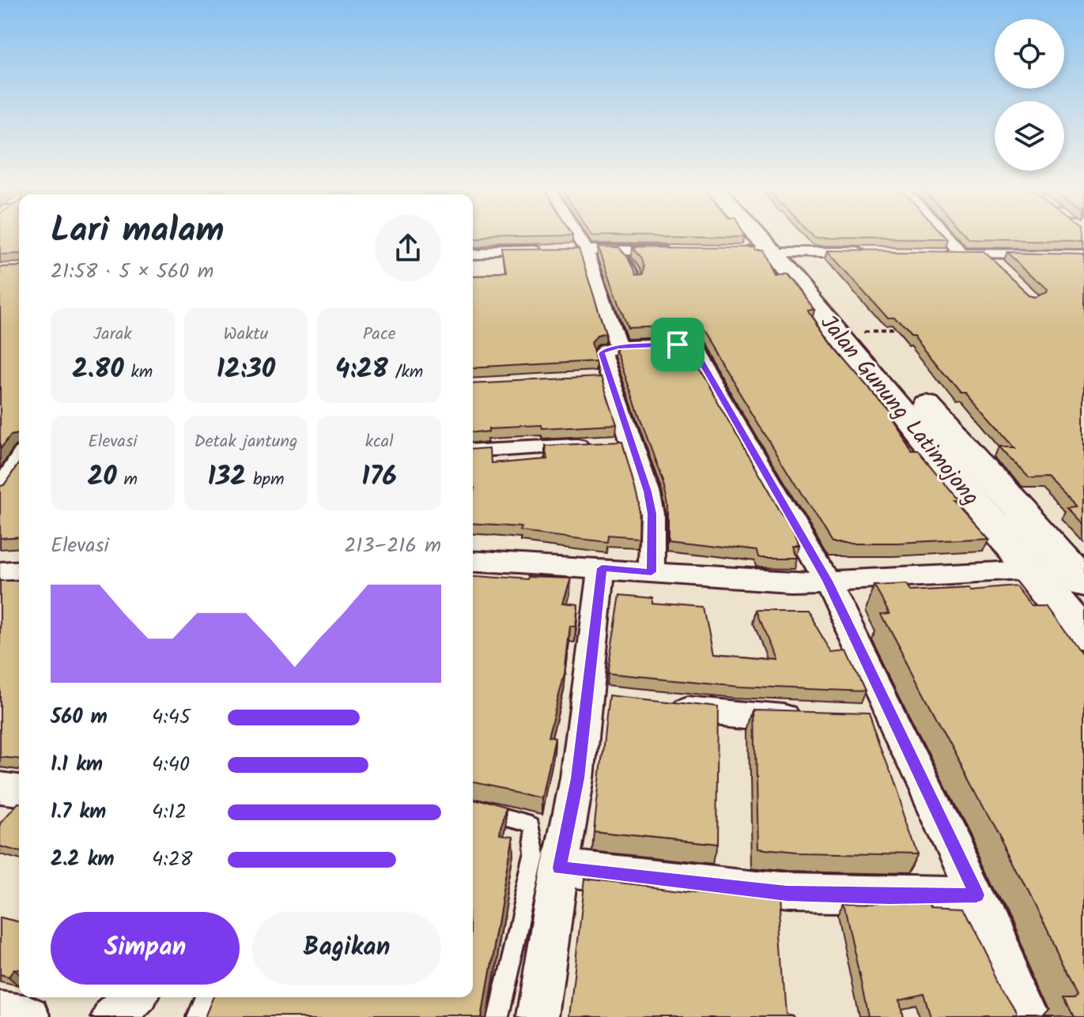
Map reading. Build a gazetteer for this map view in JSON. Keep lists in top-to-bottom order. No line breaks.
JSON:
{"streets":{"main road":["Jalan Gunung Latimojong"]},"page":{"heading":["Lari malam","21:58 · 5 × 560 m"],"stats":[["Jarak","2.80 km"],["Waktu","12:30"],["Pace","4:28 /km"],["Elevasi","20 m"],["Detak jantung","132 bpm"],["kcal","176"]],"chart":["Elevasi","213–216 m"],"list":[{"name":"560 m","note":"4:45"},{"name":"1.1 km","note":"4:40"},{"name":"1.7 km","note":"4:12"},{"name":"2.2 km","note":"4:28"}],"buttons":["Simpan","Bagikan"]}}
